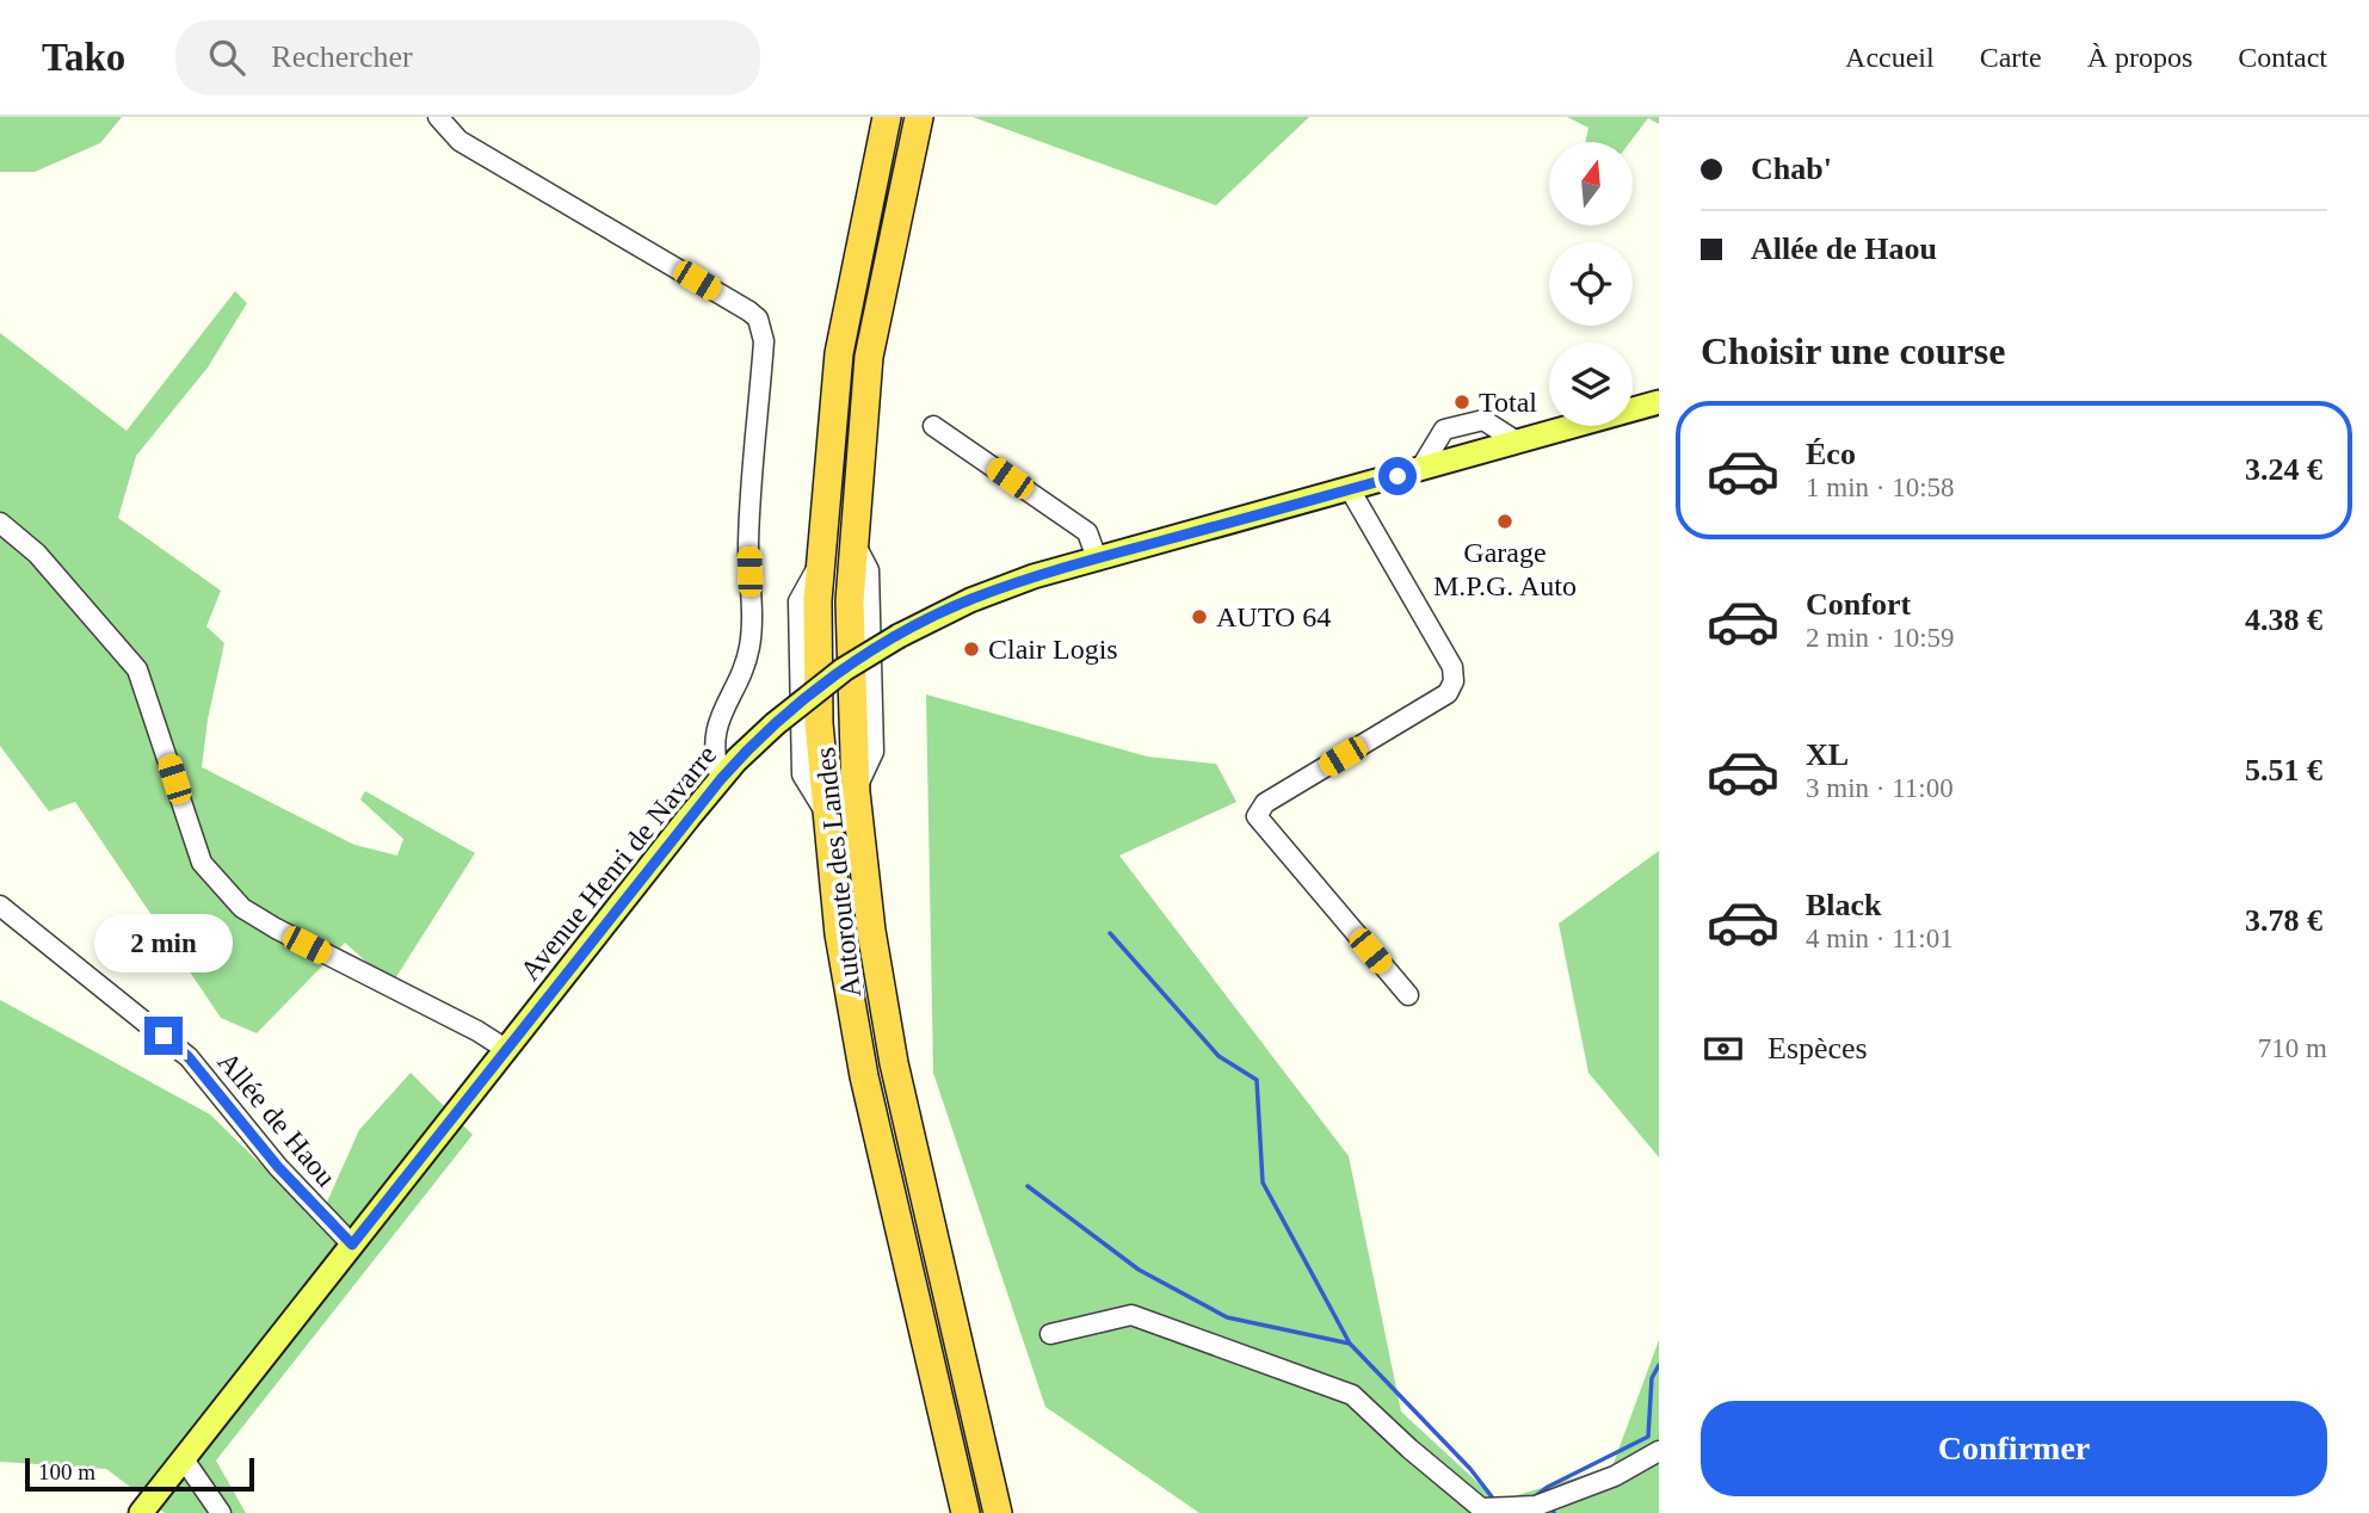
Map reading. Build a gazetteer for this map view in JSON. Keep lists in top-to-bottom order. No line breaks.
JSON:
{"streets":{"highway":["Autoroute des Landes"],"main road":["Avenue Henri de Navarre"],"street":["Allée de Haou"]},"crossings":[["Avenue Henri de Navarre","Allée de Haou"]],"places":["Total","Garage M.P.G. Auto","AUTO 64","Clair Logis"],"scale_bar":"100 m","north":"top","page":{"header":"Tako","search":"Rechercher","nav":["Accueil","Carte","À propos","Contact"],"banner":["Chab'","Allée de Haou"],"heading":"Choisir une course","list":[{"name":"Éco","note":"1 min · 10:58","value":"3.24 €"},{"name":"Confort","note":"2 min · 10:59","value":"4.38 €"},{"name":"XL","note":"3 min · 11:00","value":"5.51 €"},{"name":"Black","note":"4 min · 11:01","value":"3.78 €"}],"bubble":"2 min","pay":["Espèces","710 m"],"buttons":"Confirmer","scale":"100 m"}}
